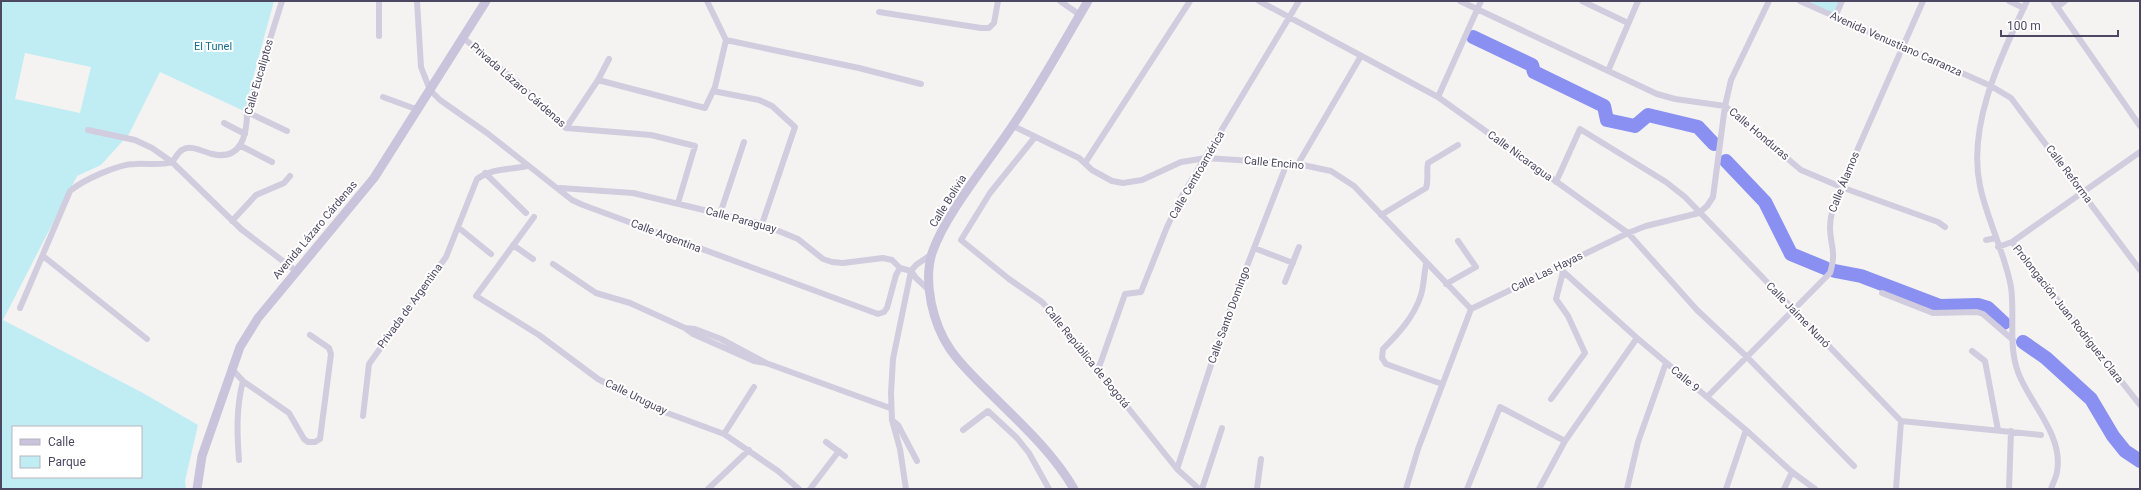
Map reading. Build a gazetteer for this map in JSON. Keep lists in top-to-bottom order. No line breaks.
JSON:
{"streets":{"main road":["Calle Bolivia","Avenida Lázaro Cárdenas"],"street":["Avenida Venustiano Carranza","Calle Eucaliptos","Privada Lázaro Cárdenas","Calle Honduras","Calle Nicaragua","Calle Encino","Calle Reforma","Calle Centroamérica","Calle Álamos","Calle Paraguay","Calle Argentina","Calle Las Hayas","Privada de Argentina","Prolongación Juan Rodríguez Clara","Calle Santo Domingo","Calle Jaime Nunó","Calle República de Bogotá","Calle 9","Calle Uruguay"]},"crossings":[["Avenida Venustiano Carranza","Calle Reforma"],["Avenida Venustiano Carranza","Calle Álamos"],["Privada Lázaro Cárdenas","Calle Paraguay"],["Privada Lázaro Cárdenas","Avenida Lázaro Cárdenas"],["Calle Honduras","Calle Álamos"],["Calle Nicaragua","Calle Centroamérica"],["Calle Nicaragua","Calle Álamos"],["Calle Nicaragua","Calle Las Hayas"],["Calle Nicaragua","Calle Jaime Nunó"],["Calle Encino","Calle Centroamérica"],["Calle Encino","Calle Bolivia"],["Calle Encino","Calle Las Hayas"],["Calle Encino","Calle Santo Domingo"],["Calle Encino","Calle República de Bogotá"],["Calle Centroamérica","Calle República de Bogotá"],["Calle Álamos","Calle Jaime Nunó"],["Calle Álamos","Calle 9"],["Calle Paraguay","Calle Argentina"],["Avenida Lázaro Cárdenas","Calle Argentina"],["Calle Las Hayas","Calle Jaime Nunó"],["Calle Las Hayas","Calle 9"],["Calle Santo Domingo","Calle República de Bogotá"]],"parks":["El Tunel"],"legend":["Calle","Parque"],"scale_bar":"100 m"}
